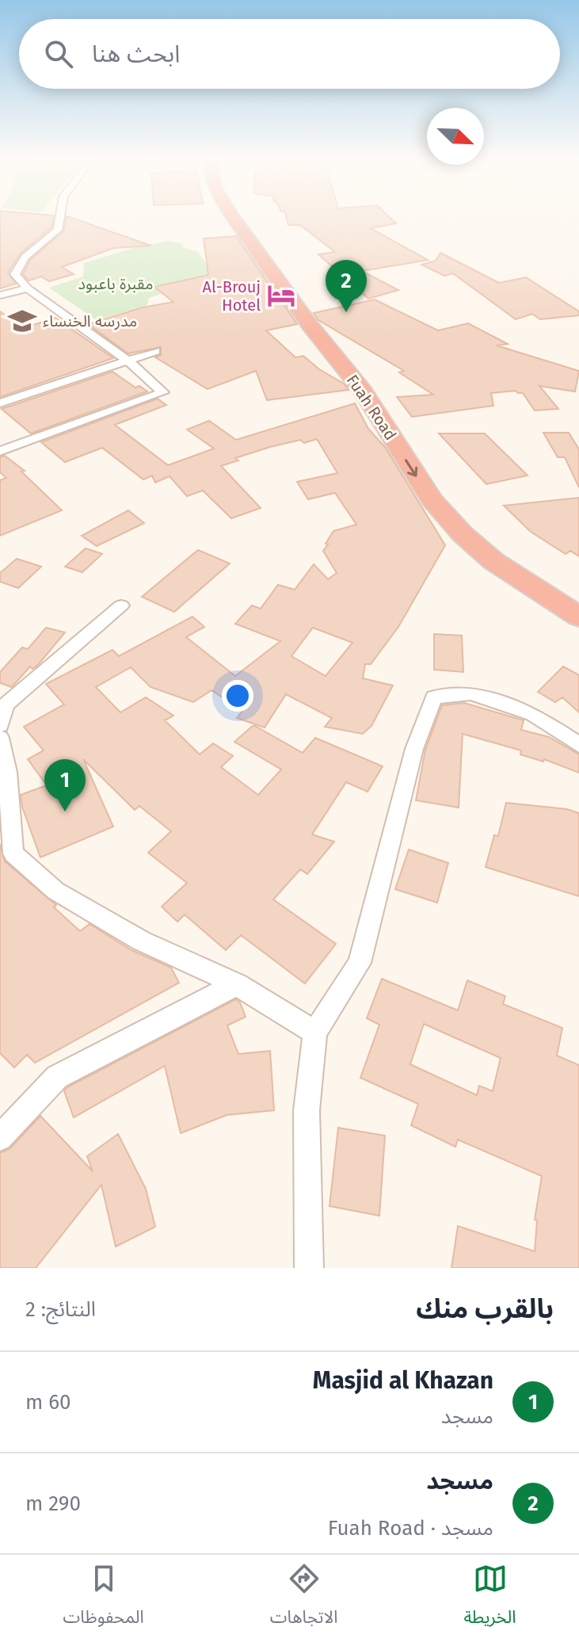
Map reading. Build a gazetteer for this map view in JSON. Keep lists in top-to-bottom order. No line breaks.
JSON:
{"streets":{"highway":["Fuah Road"]},"parks":["مقبرة باعبود"],"places":{"hotel":["Al-Brouj Hotel"],"school or university":["مدرسه الخنساء"]},"north":"bottom right","page":{"search":"ابحث هنا","pins":["2","1"],"heading":["بالقرب منك","النتائج: 2"],"list":[{"mark":"1","name":"Masjid al Khazan","note":"مسجد","value":"60 m"},{"mark":"2","name":"مسجد","note":"مسجد · Fuah Road","value":"290 m"}],"nav":["الخريطة","الاتجاهات","المحفوظات"]}}
